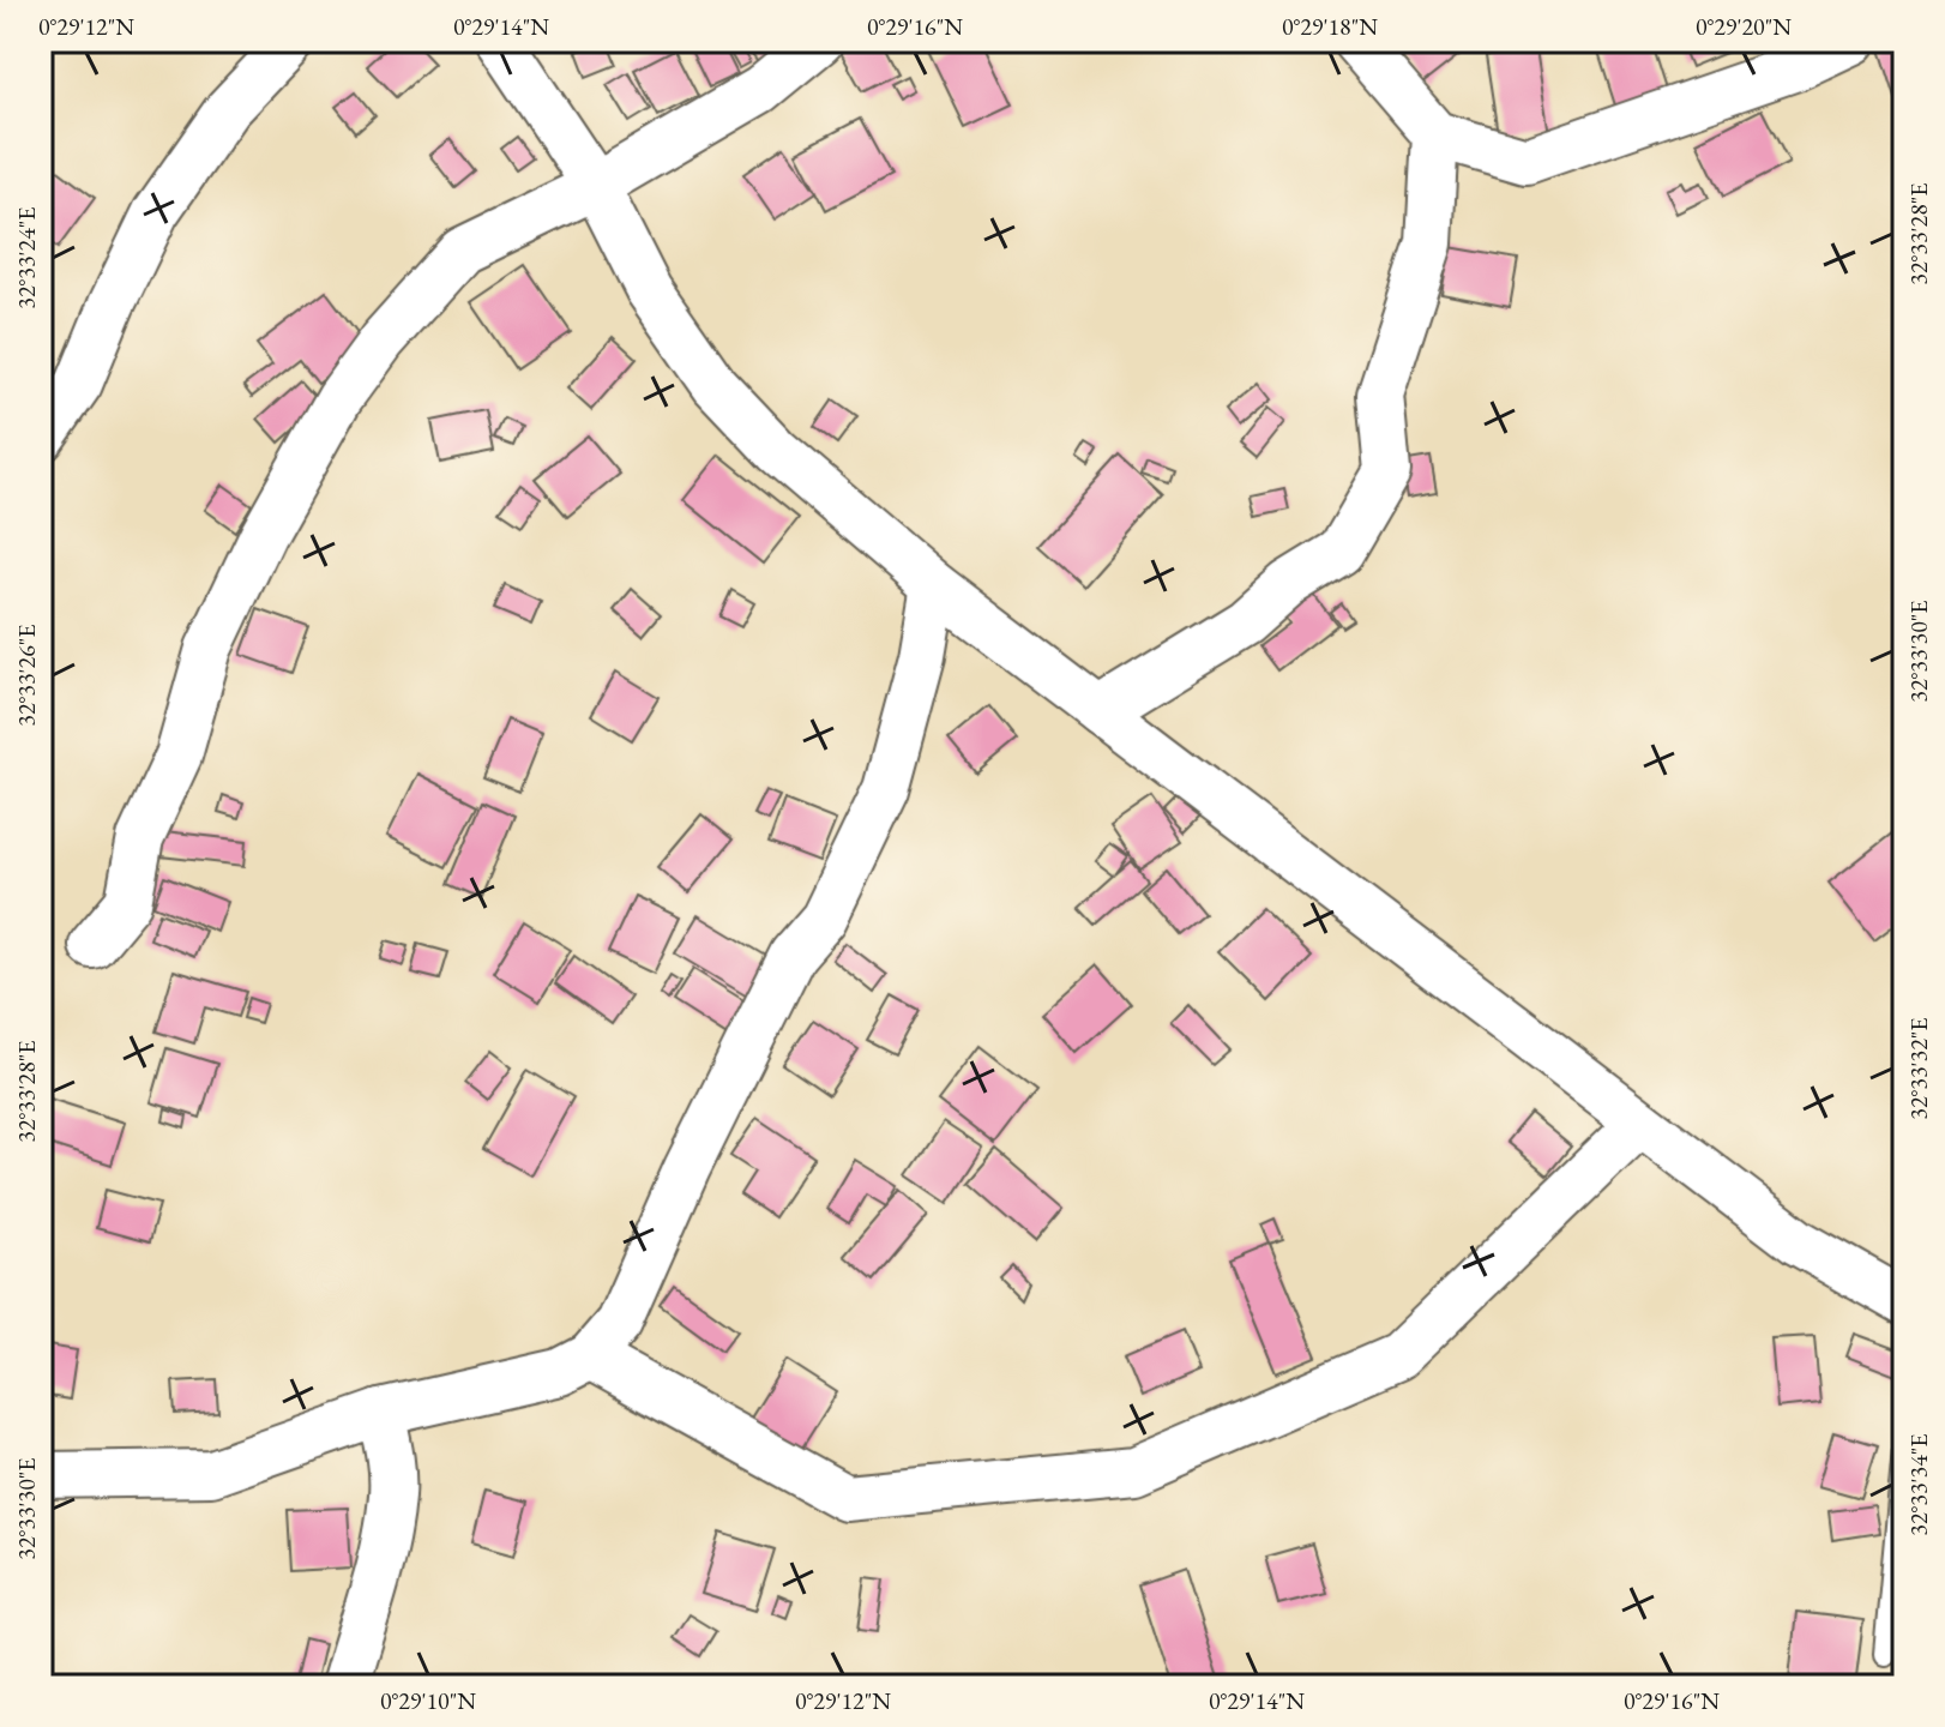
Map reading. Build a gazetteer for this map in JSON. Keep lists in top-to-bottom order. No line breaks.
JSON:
{"coordinates":["0°29'12\"N","0°29'14\"N","0°29'16\"N","0°29'18\"N","0°29'20\"N","32°33'28\"E","32°33'24\"E","32°33'30\"E","32°33'26\"E","32°33'32\"E","32°33'34\"E","0°29'10\"N"]}
